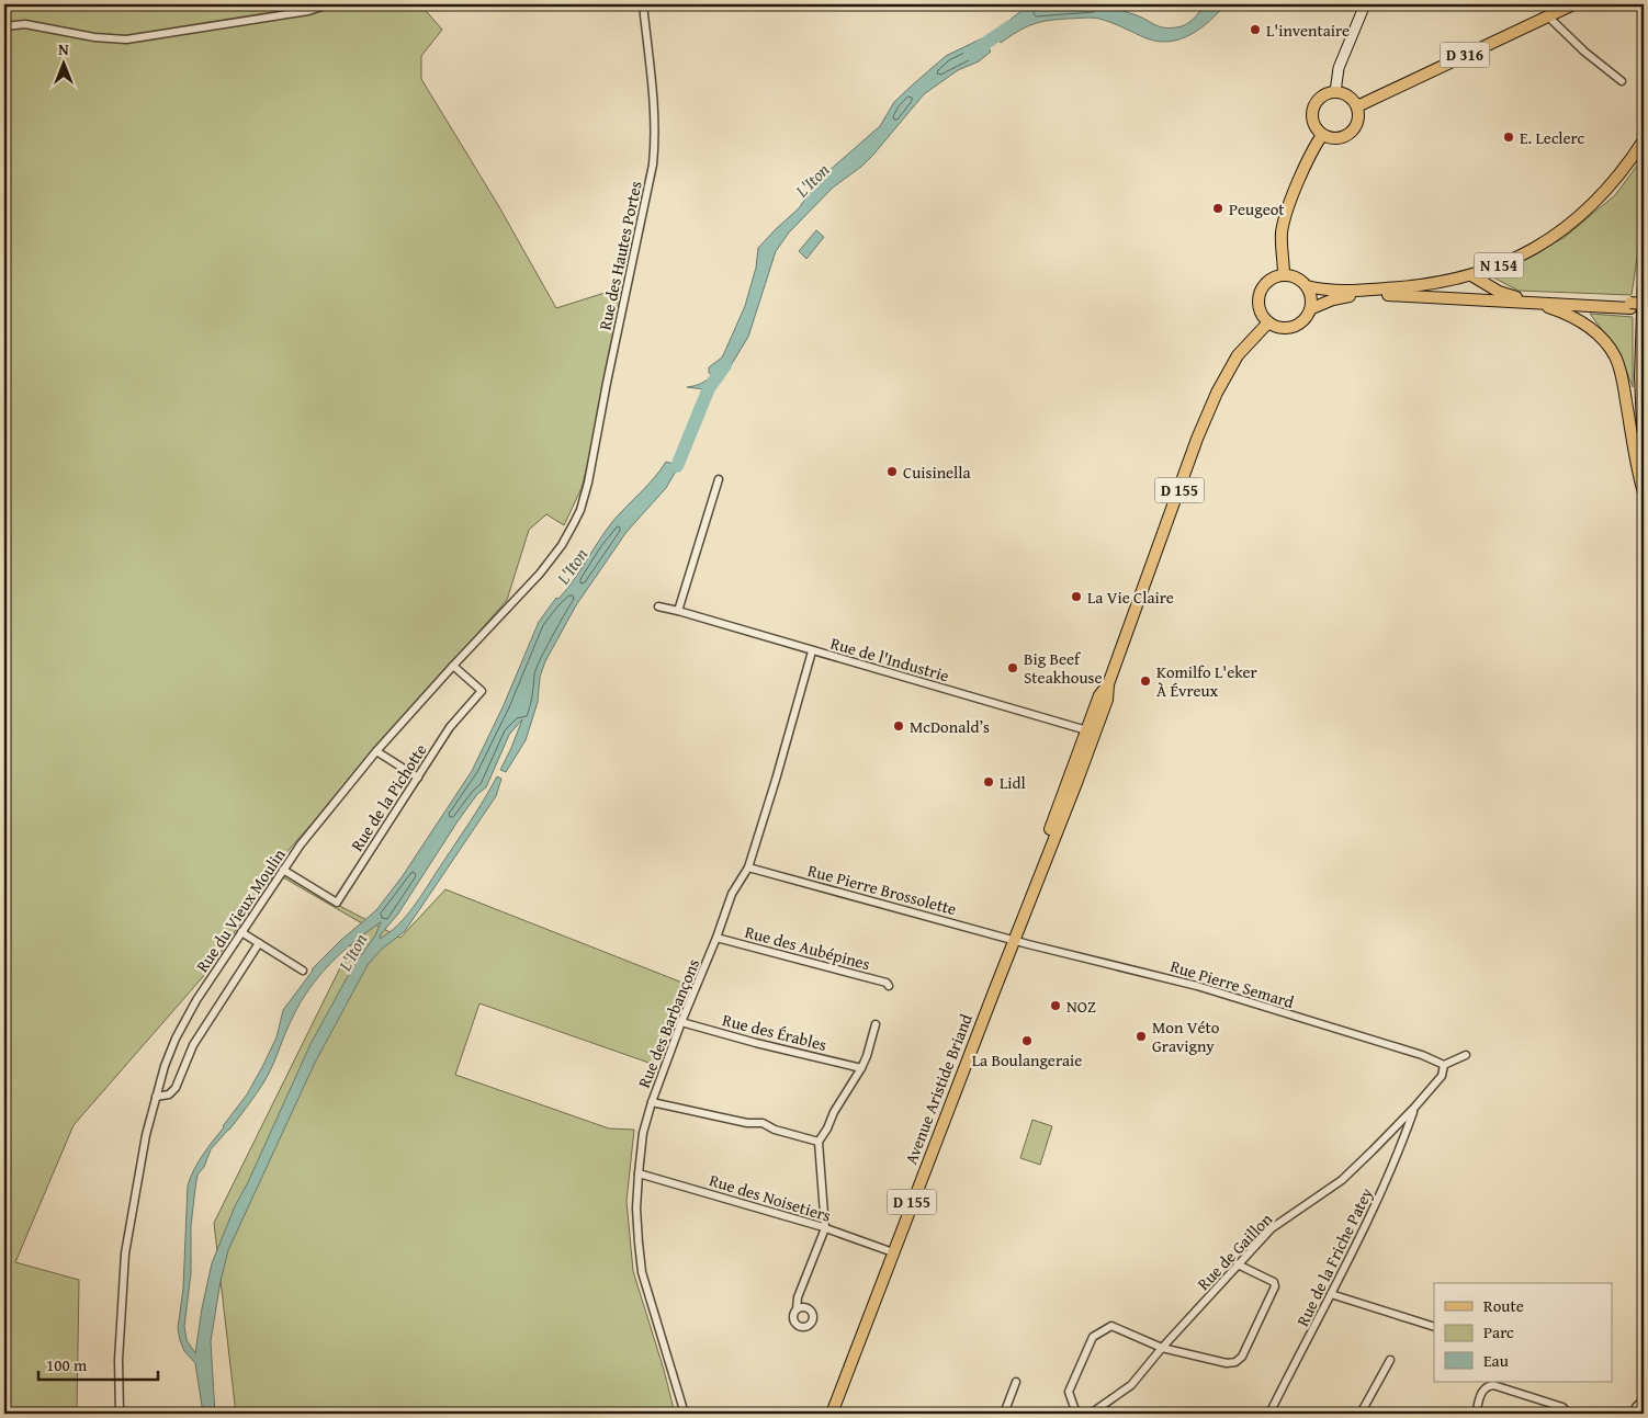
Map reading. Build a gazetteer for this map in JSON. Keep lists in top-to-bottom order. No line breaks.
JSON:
{"streets":{"main road":["D 316","N 154","D 155","Avenue Aristide Briand"],"street":["Rue des Hautes Portes","Rue de l'Industrie","Rue de la Pichotte","Rue Pierre Brossolette","Rue du Vieux Moulin","Rue des Aubépines","Rue Pierre Semard","Rue des Barbançons","Rue des Érables","Rue des Noisetiers","Rue de Gaillon","Rue de la Friche Patey"]},"crossings":[["Rue des Hautes Portes","Rue du Vieux Moulin"],["N 154","Avenue Aristide Briand"],["Rue de l'Industrie","Rue des Barbançons"],["Rue de l'Industrie","Avenue Aristide Briand"],["Rue de la Pichotte","Rue du Vieux Moulin"],["Rue Pierre Brossolette","Rue Pierre Semard"],["Rue Pierre Brossolette","Rue des Barbançons"],["Rue Pierre Brossolette","Avenue Aristide Briand"],["Rue des Aubépines","Rue des Barbançons"],["Rue Pierre Semard","Avenue Aristide Briand"],["Rue Pierre Semard","Rue de Gaillon"],["Rue des Barbançons","Rue des Érables"],["Rue des Barbançons","Rue des Noisetiers"],["Avenue Aristide Briand","Rue des Noisetiers"],["Rue de Gaillon","Rue de la Friche Patey"]],"water":["L'Iton"],"places":["L'inventaire","E. Leclerc","Peugeot","Cuisinella","La Vie Claire","Big Beef Steakhouse","Komilfo L'eker À Évreux","McDonald’s","Lidl","NOZ","Mon Véto Gravigny","La Boulangeraie"],"legend":["Route","Parc","Eau"],"scale_bar":"100 m","north":"top"}
